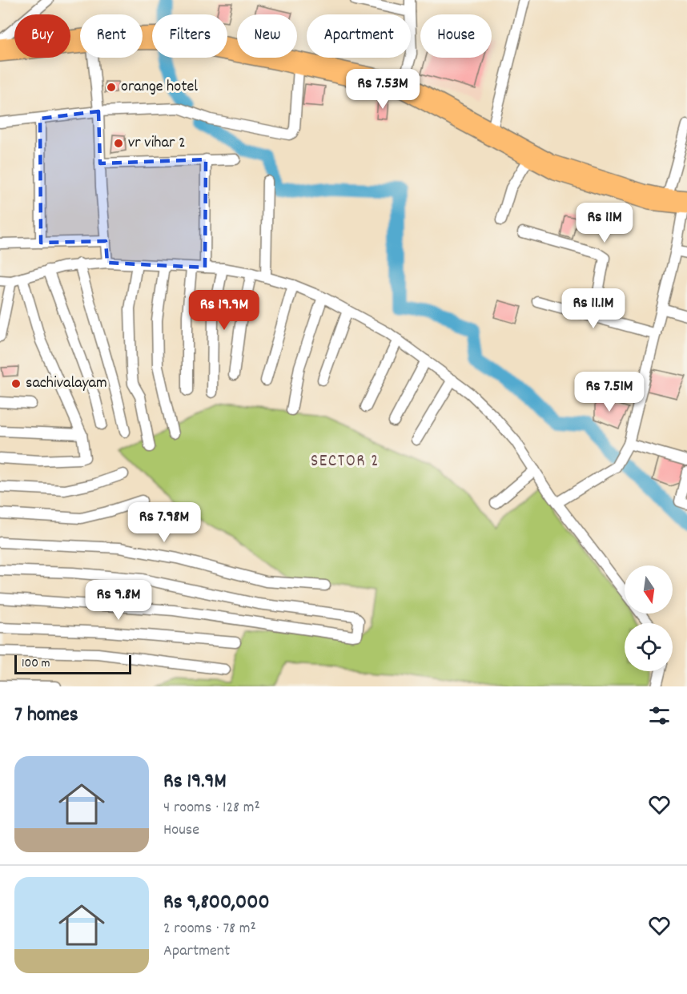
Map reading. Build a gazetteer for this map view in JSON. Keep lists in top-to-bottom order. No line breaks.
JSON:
{"districts":["SECTOR 2"],"places":["orange hotel","vr vihar 2","sachivalayam"],"scale_bar":"100 m","north":"bottom","page":{"chip":["Buy","Rent","Filters","New","Apartment","House"],"price":["Rs 7.53M","Rs 11M","Rs 11.1M","Rs 19.9M","Rs 7.51M","Rs 7.98M","Rs 9.8M"],"scale":"100 m","heading":"7 homes","list":[{"name":"Rs 19.9M","note":"4 rooms · 128 m² · House"},{"name":"Rs 9,800,000","note":"2 rooms · 78 m² · Apartment"}]}}
